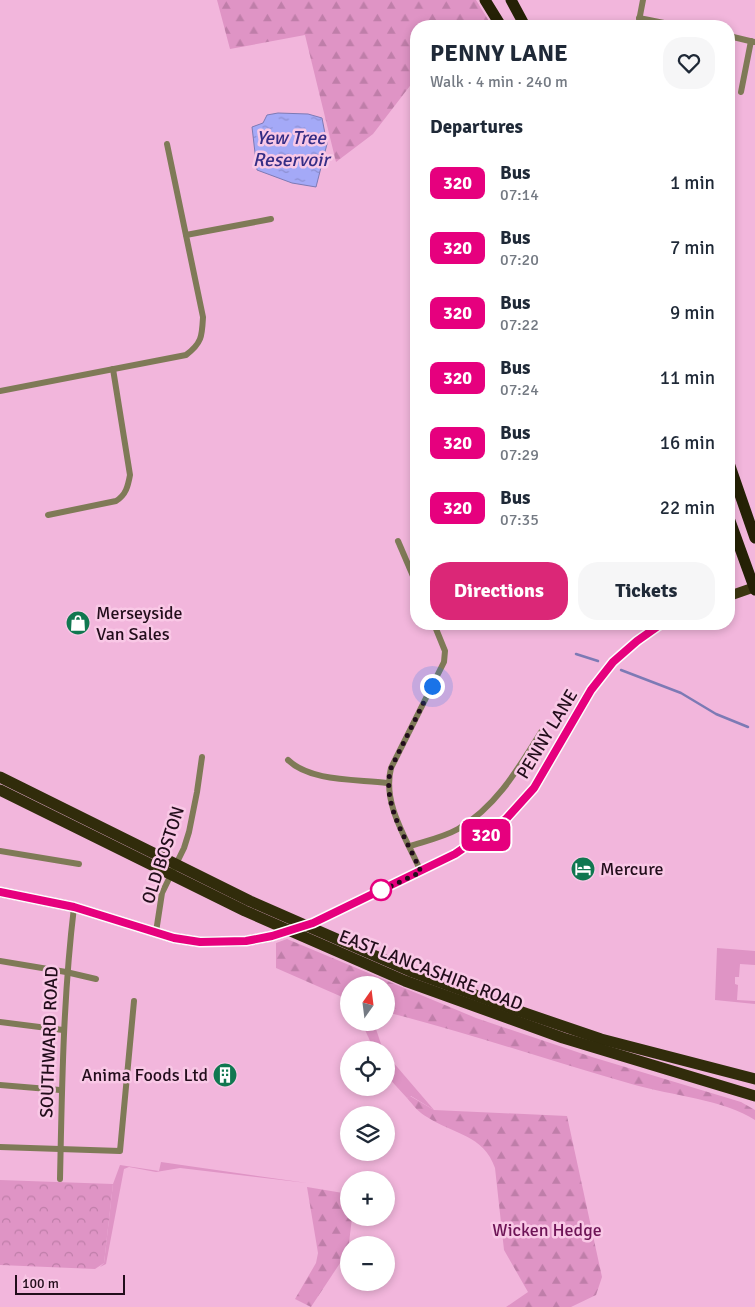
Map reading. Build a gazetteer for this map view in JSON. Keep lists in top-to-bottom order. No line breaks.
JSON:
{"streets":{"highway":["EAST LANCASHIRE ROAD"],"main road":["PENNY LANE"],"street":["OLD BOSTON","SOUTHWARD ROAD"]},"crossings":[["PENNY LANE","OLD BOSTON"],["PENNY LANE","SOUTHWARD ROAD"]],"water":["Yew Tree Reservoir"],"parks":["Wicken Hedge"],"places":{"shop":["Merseyside Van Sales"],"hotel":["Mercure"],"building":["Anima Foods Ltd"]},"lines":["bus line 320"],"scale_bar":"100 m","north":"top","page":{"on_map":"320","heading":[["PENNY LANE","Walk · 4 min · 240 m"],"Departures"],"list":[{"mark":"320","name":"Bus","note":"07:14","value":"1 min"},{"mark":"320","name":"Bus","note":"07:20","value":"7 min"},{"mark":"320","name":"Bus","note":"07:22","value":"9 min"},{"mark":"320","name":"Bus","note":"07:24","value":"11 min"},{"mark":"320","name":"Bus","note":"07:29","value":"16 min"},{"mark":"320","name":"Bus","note":"07:35","value":"22 min"}],"buttons":["Directions","Tickets"],"map_buttons":["+","−"],"scale":"100 m"}}
